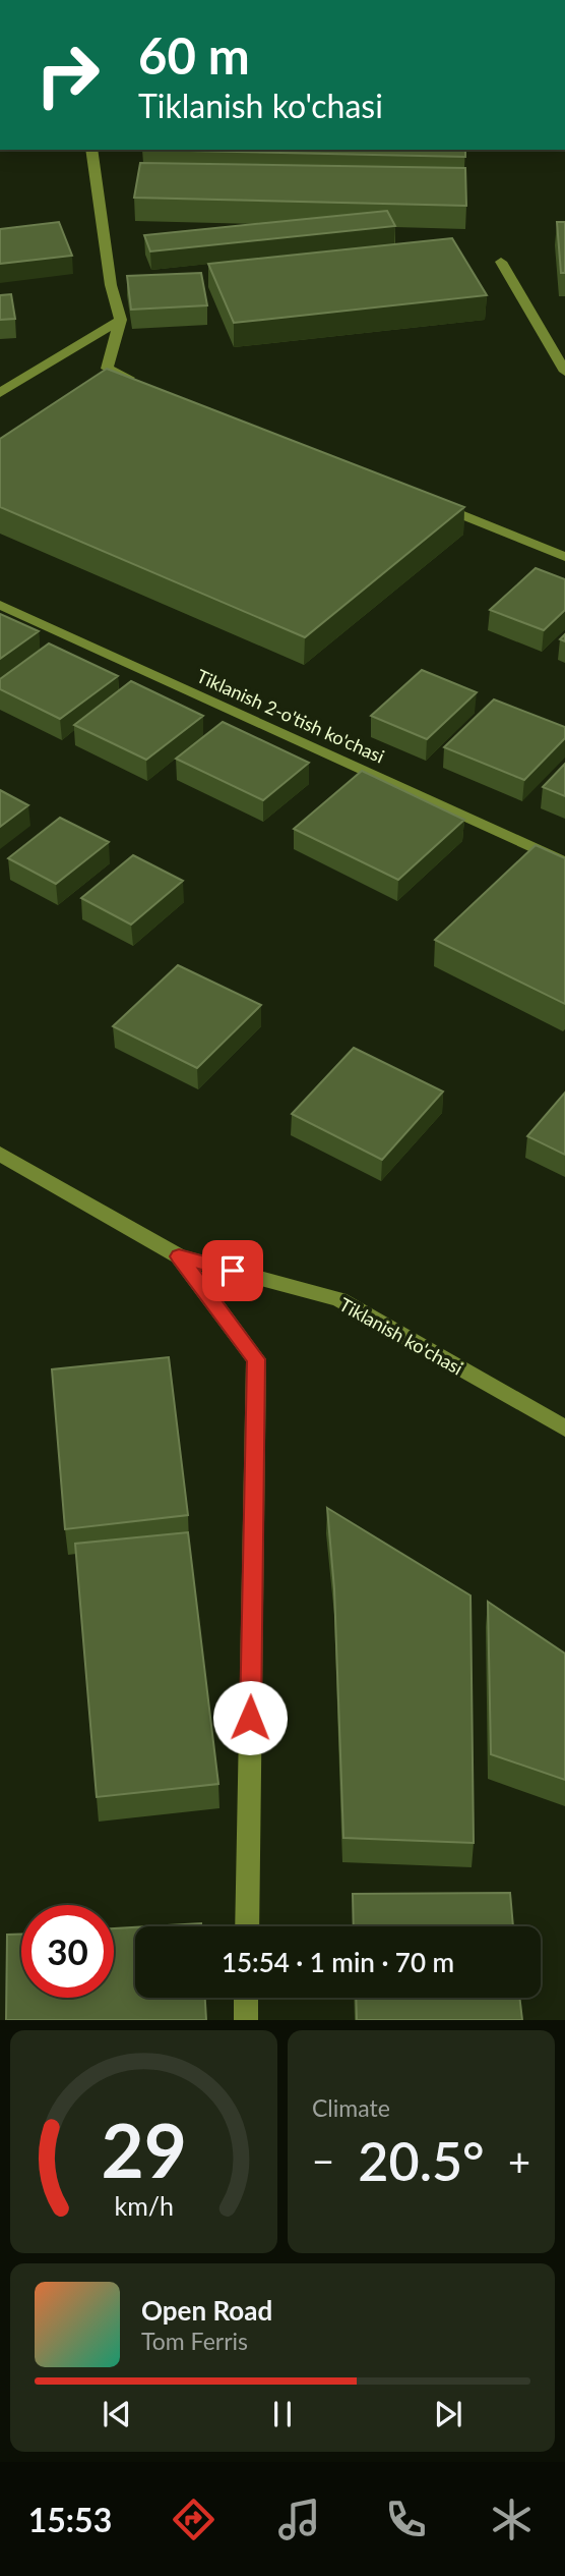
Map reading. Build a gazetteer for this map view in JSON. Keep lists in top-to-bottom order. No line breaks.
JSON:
{"streets":{"street":["Tiklanish 2-o'tish ko'chasi","Tiklanish ko'chasi"]},"page":{"turn":["60 m","Tiklanish ko'chasi"],"limit":"30","trip":"15:54 · 1 min · 70 m","tile":"Climate","heat":["−","20.5°","+"],"song":["Open Road","Tom Ferris"],"tabs":"15:53","gauge":["29","km/h"]}}
